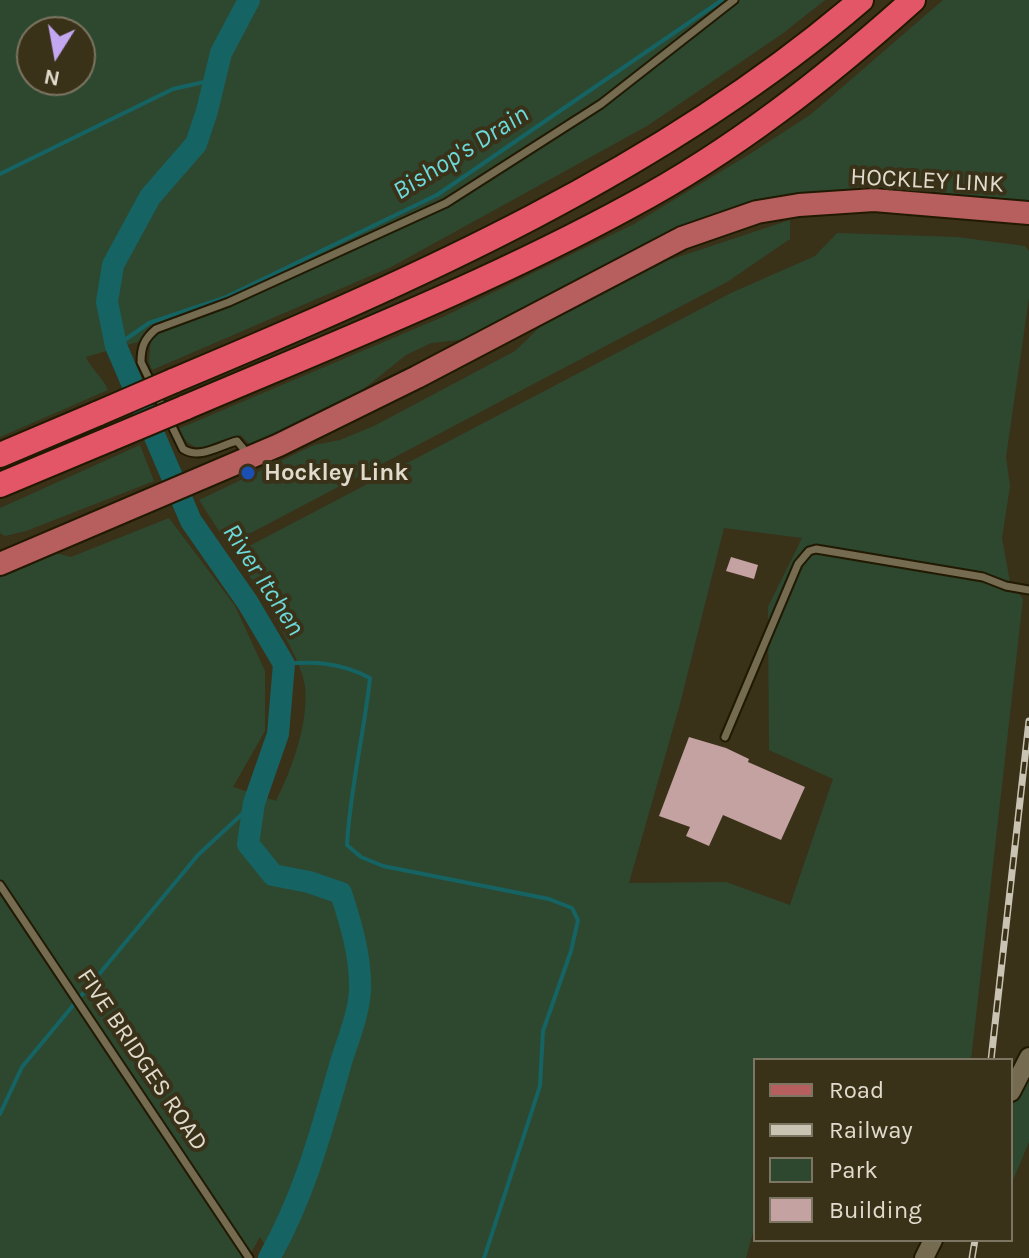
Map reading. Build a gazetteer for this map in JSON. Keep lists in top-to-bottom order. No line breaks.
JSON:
{"streets":{"main road":["HOCKLEY LINK"],"lane":["FIVE BRIDGES ROAD"]},"water":["Bishop's Drain","River Itchen"],"places":["Hockley Link"],"legend":["Road","Railway","Park","Building"],"north":"bottom"}
